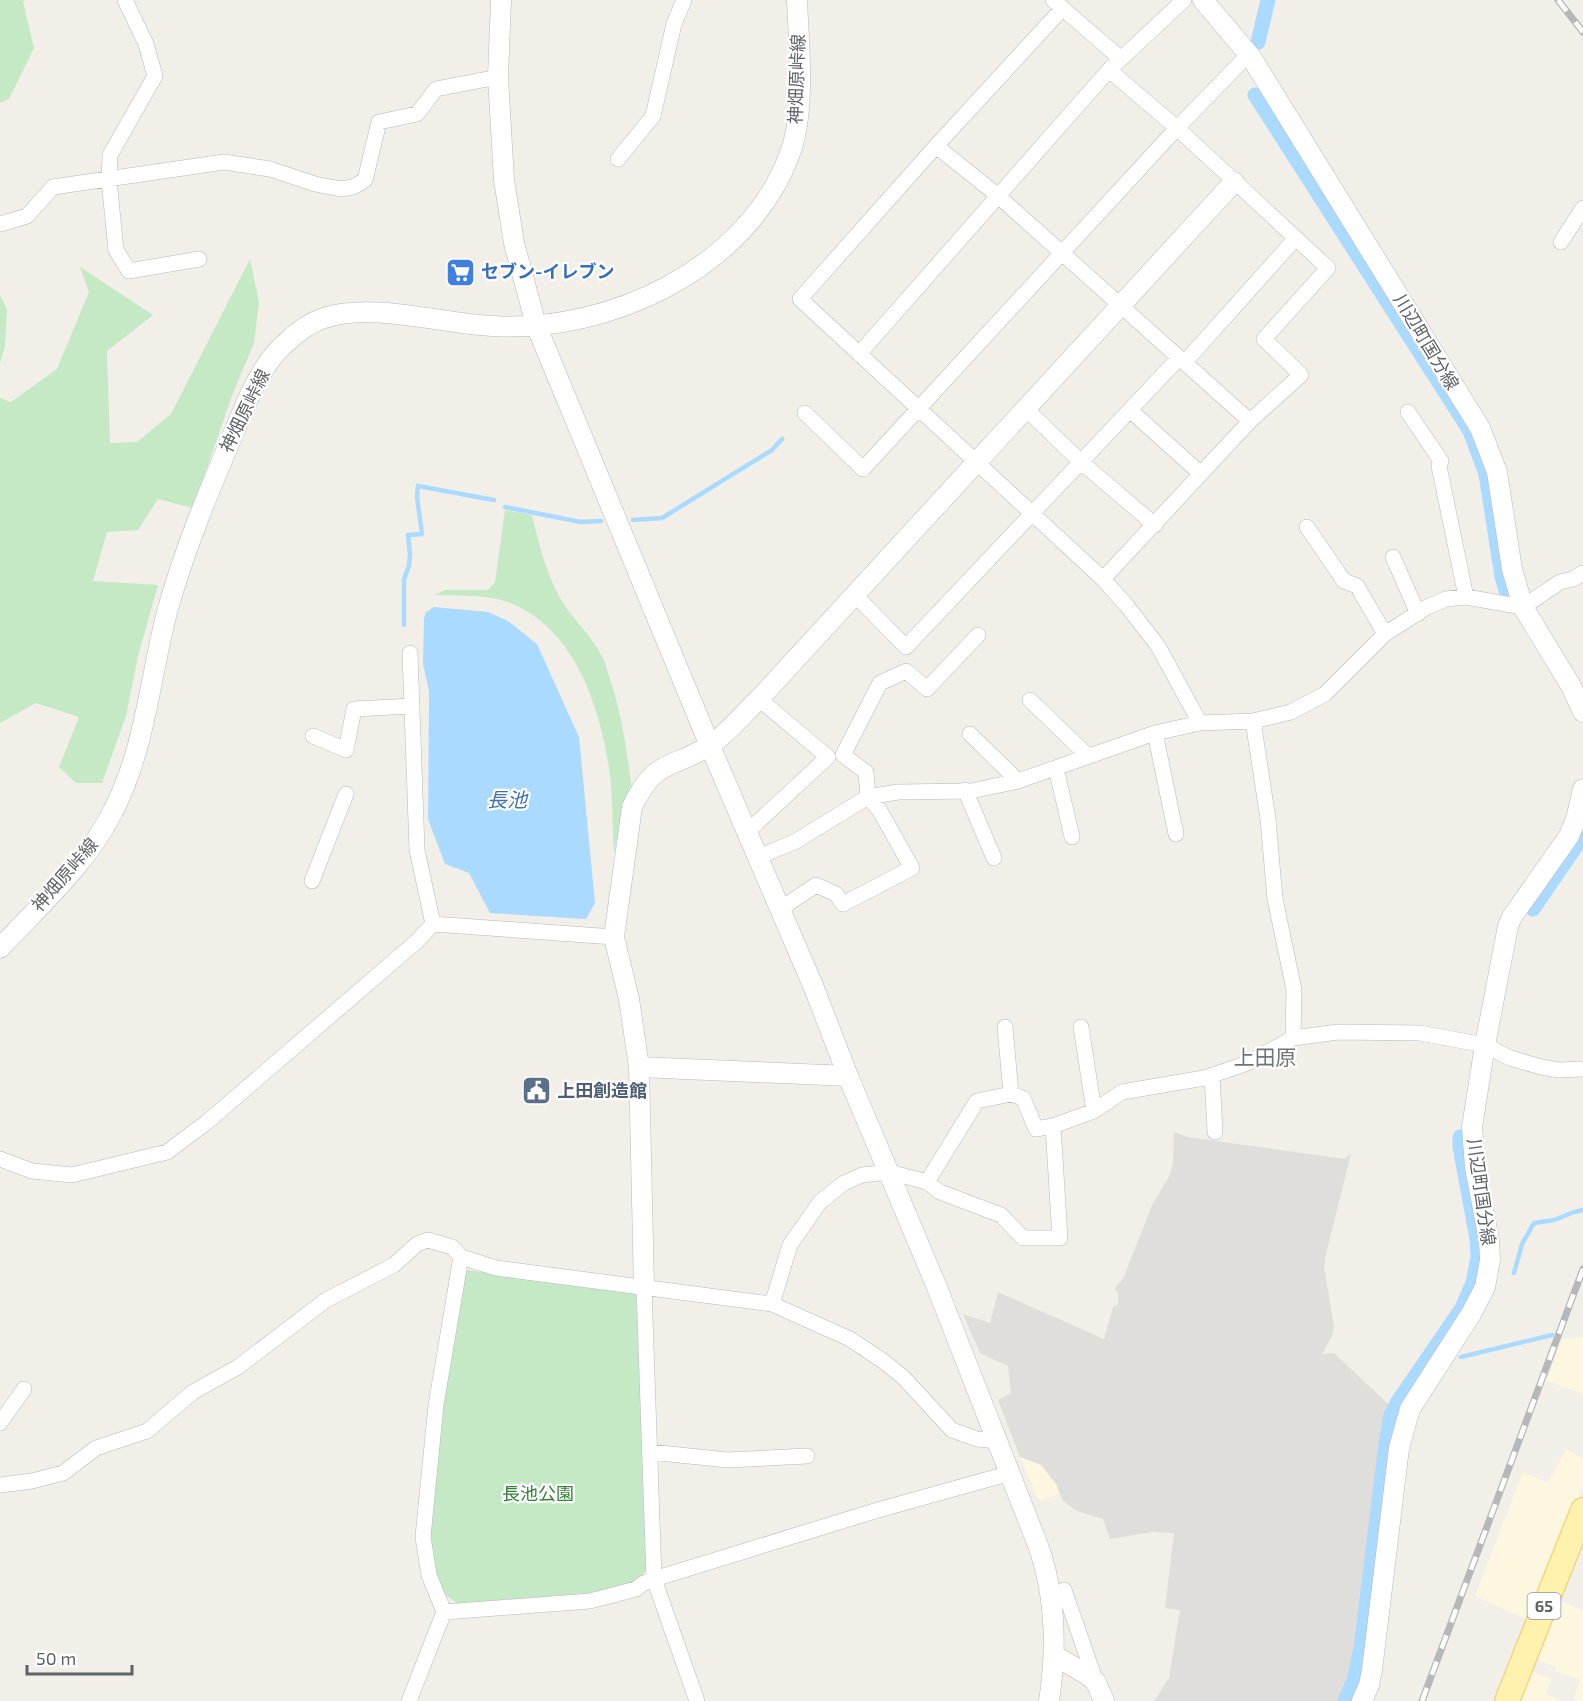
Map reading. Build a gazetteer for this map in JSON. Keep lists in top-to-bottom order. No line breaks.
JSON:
{"streets":{"main road":["65"],"street":["神畑原峠線","川辺町国分線"]},"districts":["上田原"],"water":["長池"],"parks":["長池公園"],"places":{"supermarket":["セブン-イレブン"],"public building":["上田創造館"]},"scale_bar":"50 m"}
